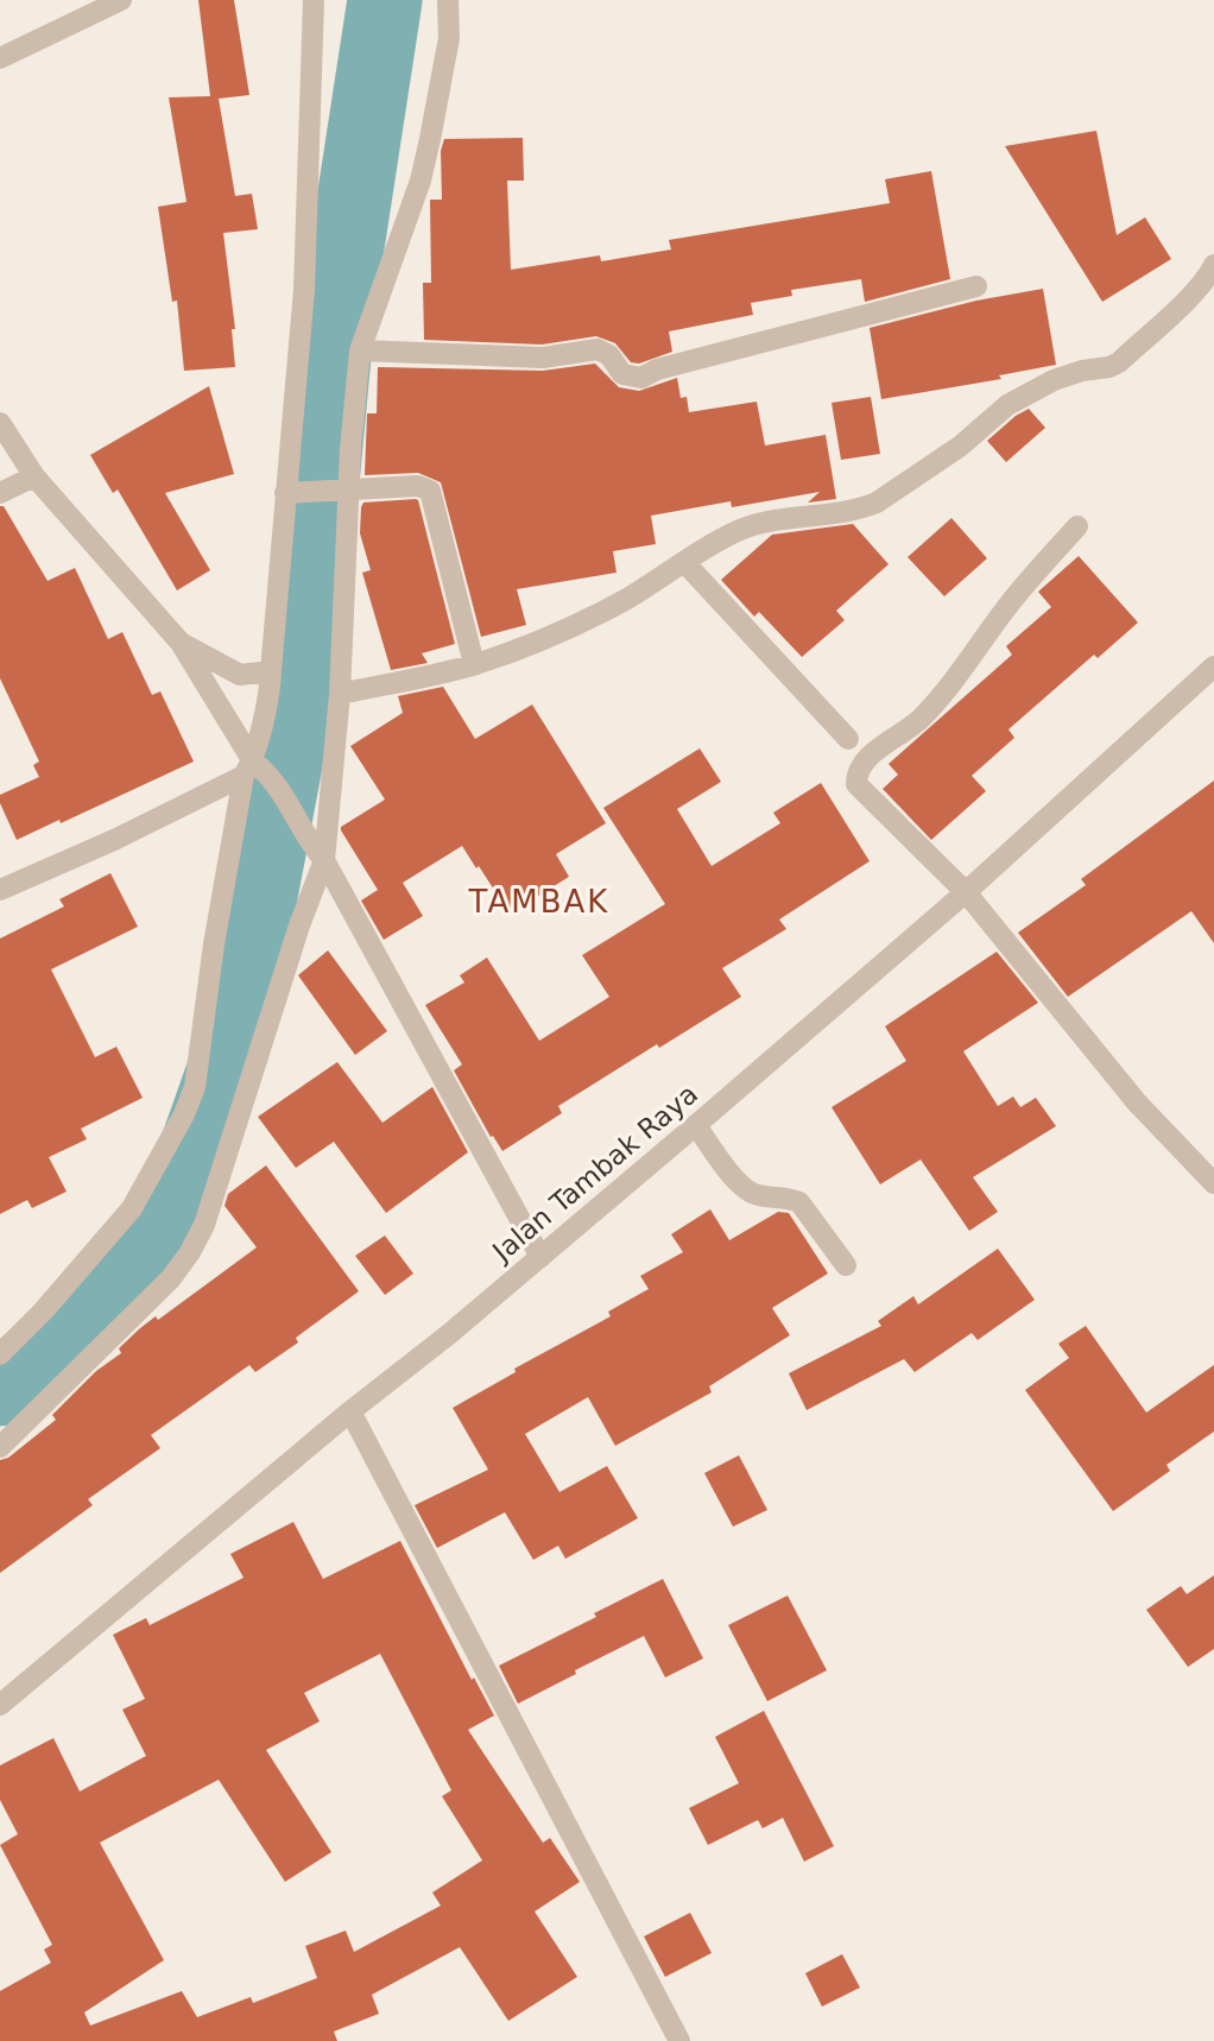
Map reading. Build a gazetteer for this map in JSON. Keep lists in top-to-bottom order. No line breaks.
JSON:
{"streets":{"street":["Jalan Tambak Raya"]},"districts":["TAMBAK"]}
